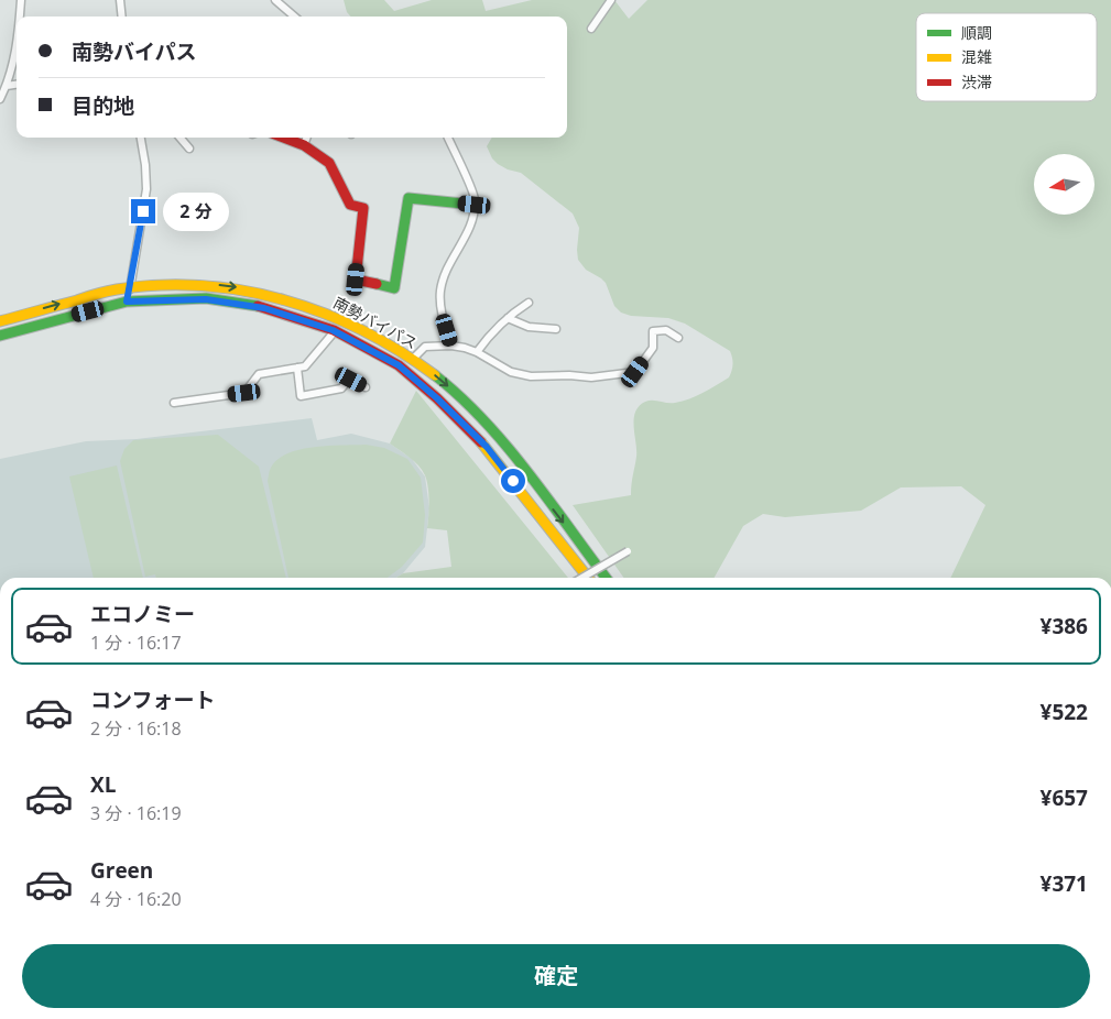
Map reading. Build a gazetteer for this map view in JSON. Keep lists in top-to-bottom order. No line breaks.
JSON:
{"streets":{"main road":["南勢バイパス"]},"legend":["順調","混雑","渋滞"],"north":"left","page":{"banner":["南勢バイパス","目的地"],"bubble":"2 分","list":[{"name":"エコノミー","note":"1 分 · 16:17","value":"¥386"},{"name":"コンフォート","note":"2 分 · 16:18","value":"¥522"},{"name":"XL","note":"3 分 · 16:19","value":"¥657"},{"name":"Green","note":"4 分 · 16:20","value":"¥371"}],"buttons":"確定"}}
